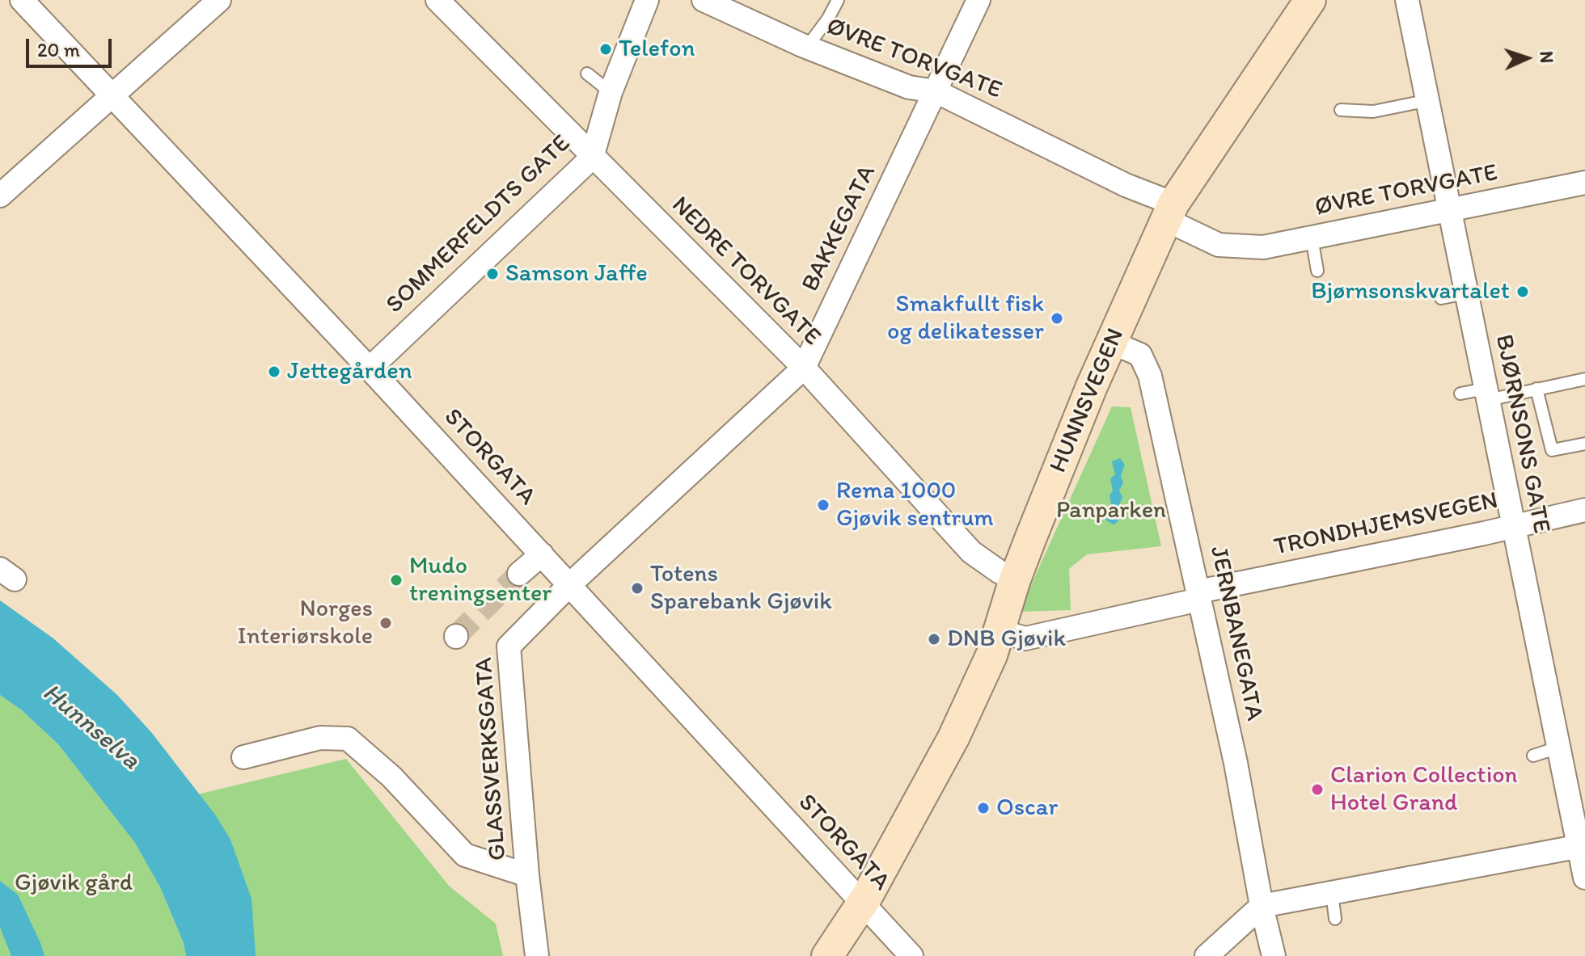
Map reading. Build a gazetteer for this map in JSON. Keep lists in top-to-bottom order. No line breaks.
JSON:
{"streets":{"main road":["HUNNSVEGEN"],"street":["ØVRE TORVGATE","SOMMERFELDTS GATE","BAKKEGATA","NEDRE TORVGATE","BJØRNSONS GATE","STORGATA","TRONDHJEMSVEGEN","JERNBANEGATA","GLASSVERKSGATA"]},"crossings":[["ØVRE TORVGATE","BAKKEGATA"],["ØVRE TORVGATE","HUNNSVEGEN"],["ØVRE TORVGATE","BJØRNSONS GATE"],["SOMMERFELDTS GATE","NEDRE TORVGATE"],["SOMMERFELDTS GATE","STORGATA"],["BAKKEGATA","NEDRE TORVGATE"],["BAKKEGATA","STORGATA"],["BAKKEGATA","GLASSVERKSGATA"],["NEDRE TORVGATE","HUNNSVEGEN"],["HUNNSVEGEN","STORGATA"],["HUNNSVEGEN","TRONDHJEMSVEGEN"],["HUNNSVEGEN","JERNBANEGATA"],["BJØRNSONS GATE","TRONDHJEMSVEGEN"],["STORGATA","GLASSVERKSGATA"],["TRONDHJEMSVEGEN","JERNBANEGATA"]],"water":["Hunnselva"],"parks":["Panparken","Gjøvik gård"],"places":["Telefon","Samson Jaffe","Bjørnsonskvartalet","Smakfullt fisk og delikatesser","Jettegården","Rema 1000 Gjøvik sentrum","Mudo treningsenter","Totens Sparebank Gjøvik","Norges Interiørskole","DNB Gjøvik","Clarion Collection Hotel Grand","Oscar"],"scale_bar":"20 m","north":"right"}
